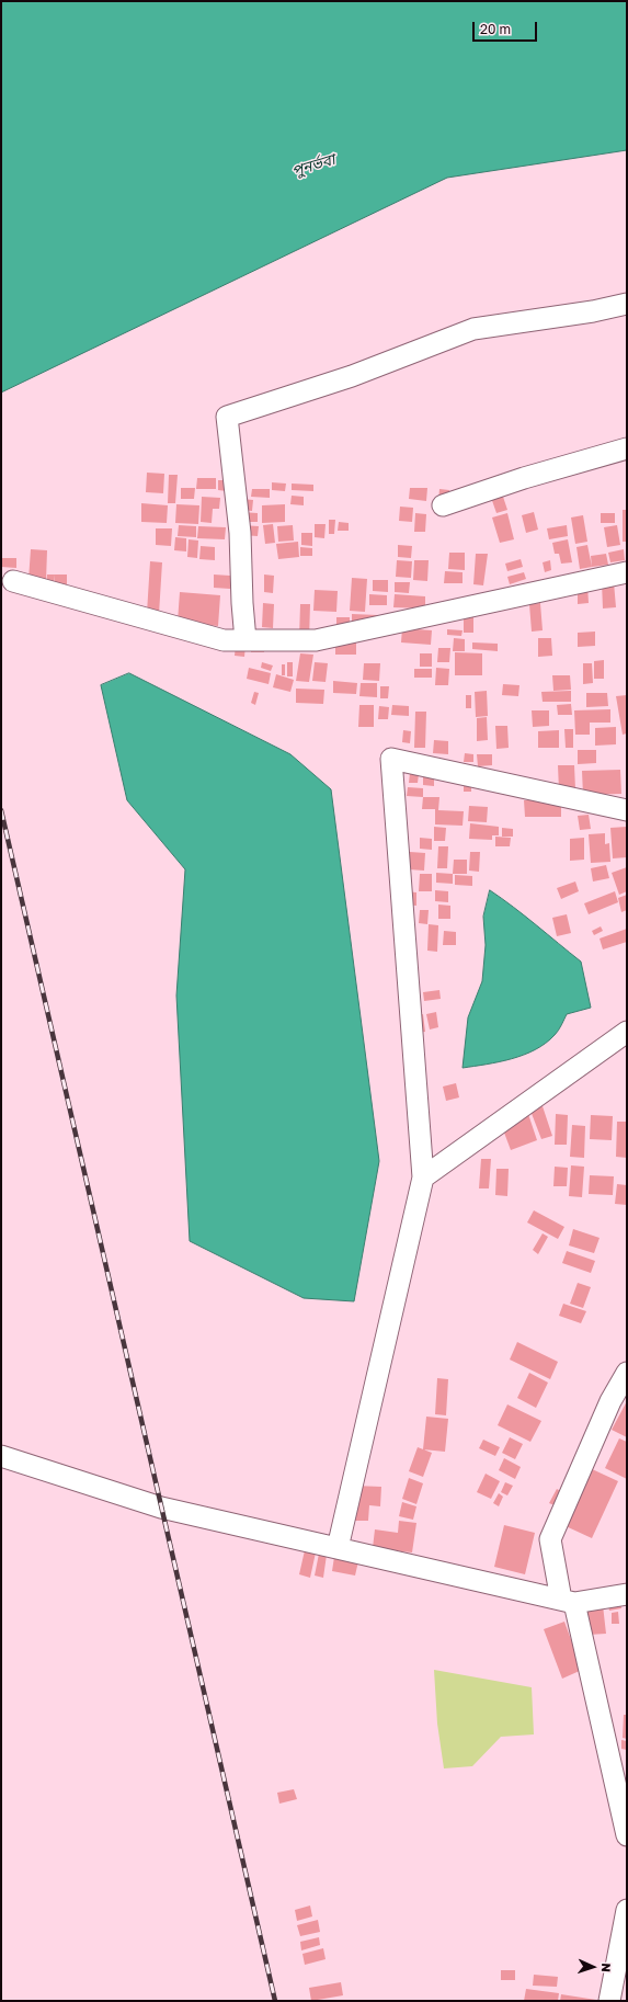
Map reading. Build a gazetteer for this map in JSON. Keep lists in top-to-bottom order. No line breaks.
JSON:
{"water":["পুনর্ভবা"],"scale_bar":"20 m","north":"right"}
